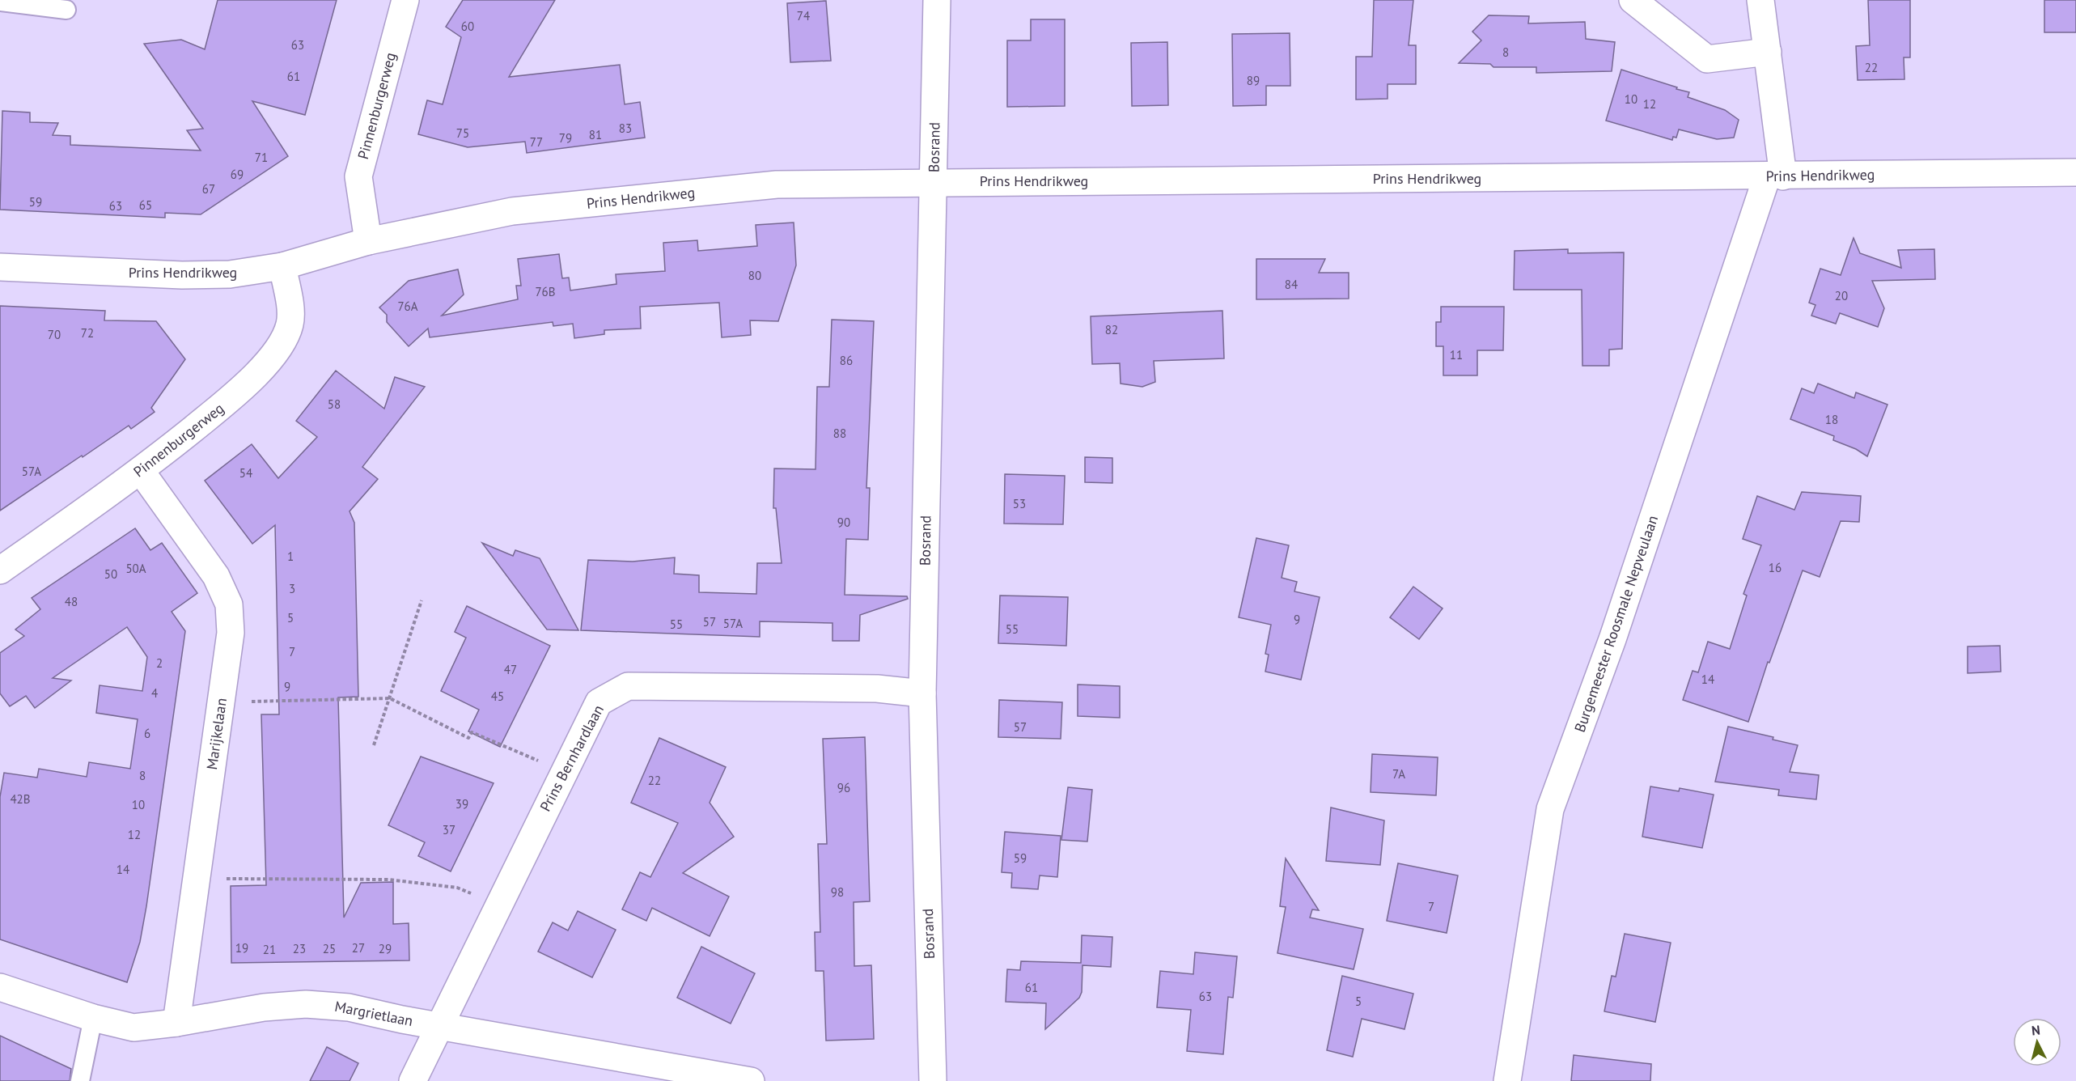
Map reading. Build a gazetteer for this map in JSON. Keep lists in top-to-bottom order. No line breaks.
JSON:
{"streets":{"street":["Pinnenburgerweg","Bosrand","Prins Hendrikweg","Burgemeester Roosmale Nepveulaan","Marijkelaan","Prins Bernhardlaan","Margrietlaan"]},"crossings":[["Pinnenburgerweg","Prins Hendrikweg"],["Pinnenburgerweg","Marijkelaan"],["Bosrand","Prins Hendrikweg"],["Bosrand","Prins Bernhardlaan"],["Prins Hendrikweg","Burgemeester Roosmale Nepveulaan"],["Marijkelaan","Margrietlaan"],["Prins Bernhardlaan","Margrietlaan"]],"house_numbers":["74","60","63","8","22","61","89","10","12","83","75","81","79","77","71","69","67","59","65","63","80","84","76B","20","76A","82","72","70","11","86","58","18","88","57A","54","53","90","1","16","50A","50","3","48","5","9","57","57A","55","55","7","2","47","14","9","4","45","57","6","7A","8","22","96","42B","39","10","37","12","59","14","98","7","19","27","23","25","29","21","61","63","5"],"north":"top"}
